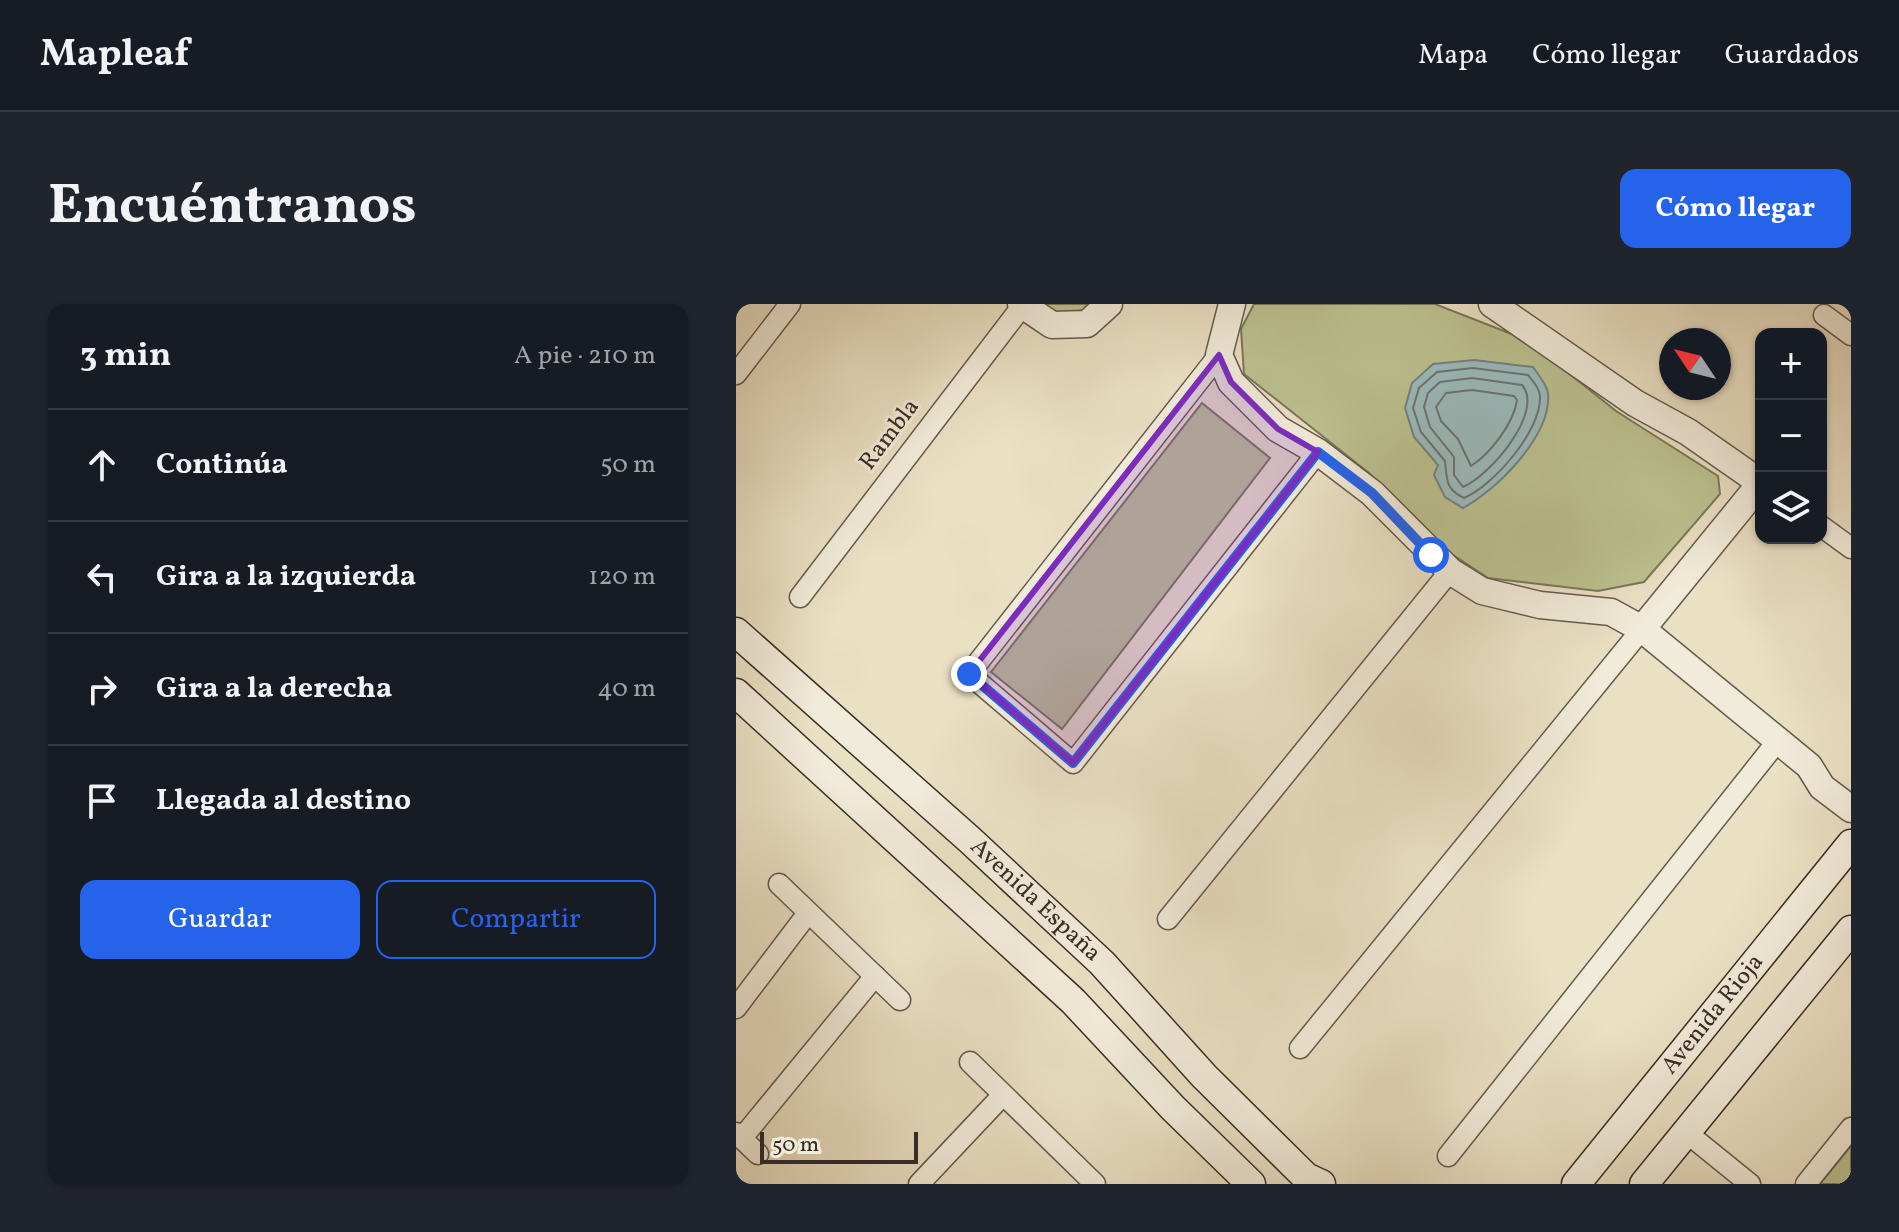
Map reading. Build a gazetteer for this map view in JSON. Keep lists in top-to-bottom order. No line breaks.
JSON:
{"streets":{"main road":["Avenida España","Avenida Rioja"],"street":["Rambla"]},"scale_bar":"50 m","north":"top left","page":{"header":"Mapleaf","nav":["Mapa","Cómo llegar","Guardados"],"title":"Encuéntranos","buttons":["Cómo llegar",["Guardar","Compartir"]],"heading":["3 min","A pie · 210 m"],"map_buttons":["+","−"],"list":[["Continúa","50 m"],["Gira a la izquierda","120 m"],["Gira a la derecha","40 m"],"Llegada al destino"],"scale":"50 m"}}
